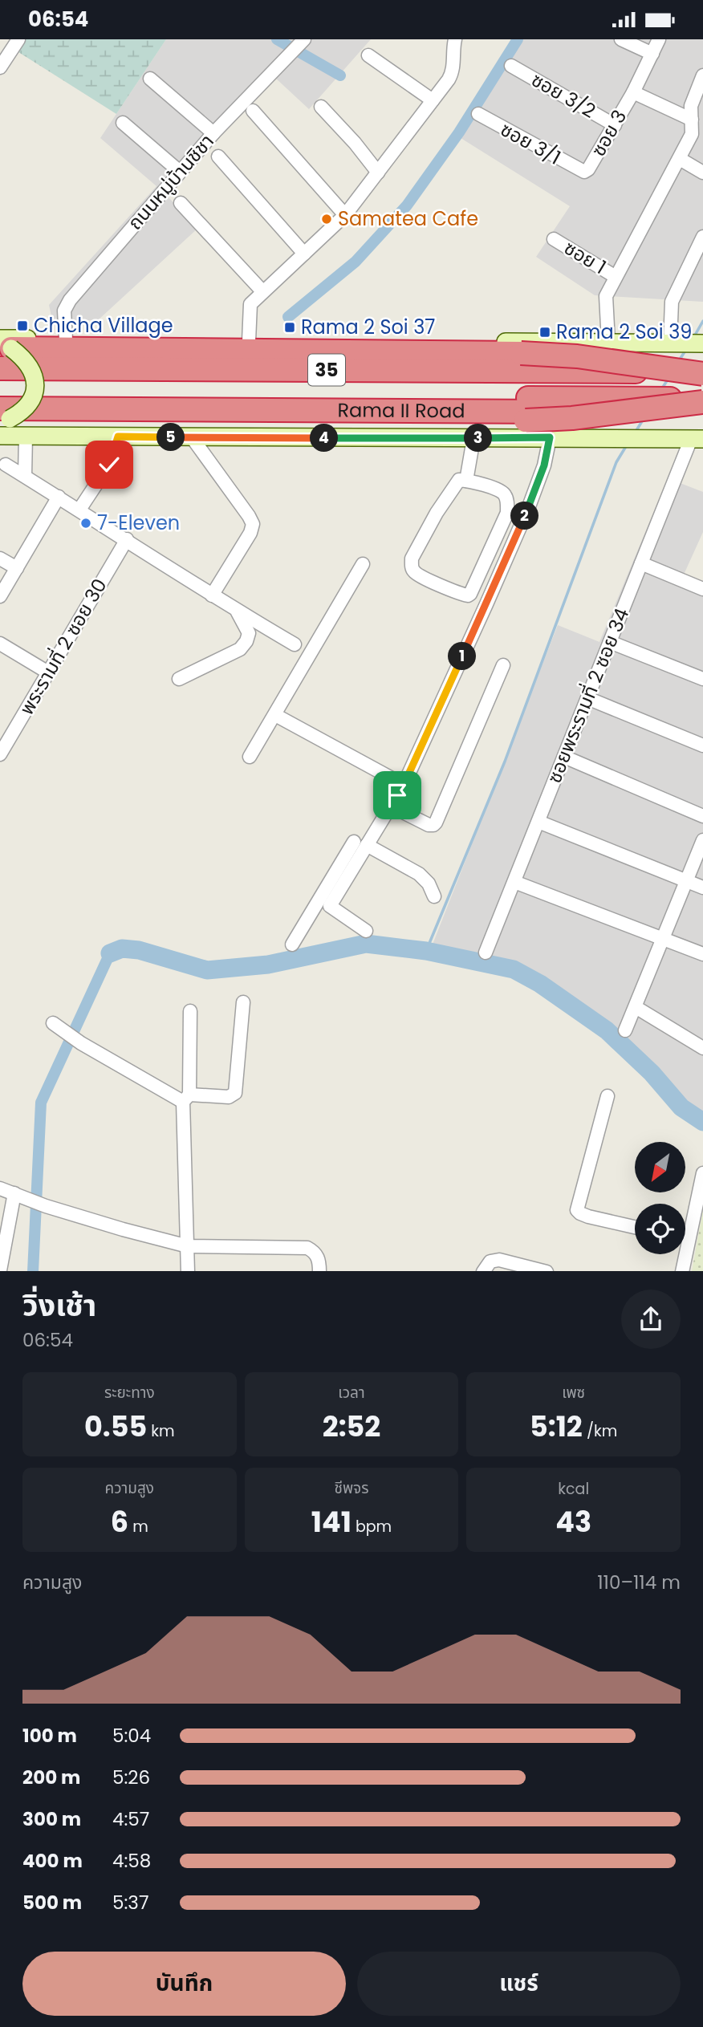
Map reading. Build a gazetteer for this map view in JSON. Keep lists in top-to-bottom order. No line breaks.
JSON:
{"streets":{"highway":["35","Rama II Road"],"street":["ซอย 3/2","ซอย 3","ซอย 3/1","ถนนหมู่บ้านชิชา","ซอย 1","พระรามที่ 2 ซอย 30","ซอยพระรามที่ 2 ซอย 34"]},"crossings":[["ซอย 3/2","ซอย 3"],["ซอย 3","ซอย 3/1"],["ถนนหมู่บ้านชิชา","35"],["Rama II Road","ซอยพระรามที่ 2 ซอย 34"]],"places":{"other":["Samatea Cafe","7-Eleven"],"transit":["Chicha Village","Rama 2 Soi 37","Rama 2 Soi 39"]},"north":"bottom left","page":{"status":"06:54","pins":["5","3","4","2","1"],"heading":["วิ่งเช้า","06:54"],"stats":[["ระยะทาง","0.55 km"],["เวลา","2:52"],["เพซ","5:12 /km"],["ความสูง","6 m"],["ชีพจร","141 bpm"],["kcal","43"]],"chart":["ความสูง","110–114 m"],"list":[{"name":"100 m","note":"5:04"},{"name":"200 m","note":"5:26"},{"name":"300 m","note":"4:57"},{"name":"400 m","note":"4:58"},{"name":"500 m","note":"5:37"}],"buttons":["บันทึก","แชร์"]}}
